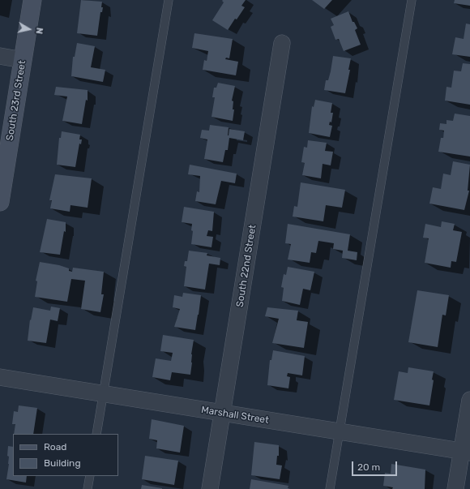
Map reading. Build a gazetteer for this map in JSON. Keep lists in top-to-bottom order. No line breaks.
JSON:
{"streets":{"street":["South 23rd Street","South 22nd Street","Marshall Street"]},"crossings":[["South 22nd Street","Marshall Street"]],"legend":["Road","Building"],"scale_bar":"20 m","north":"right"}
